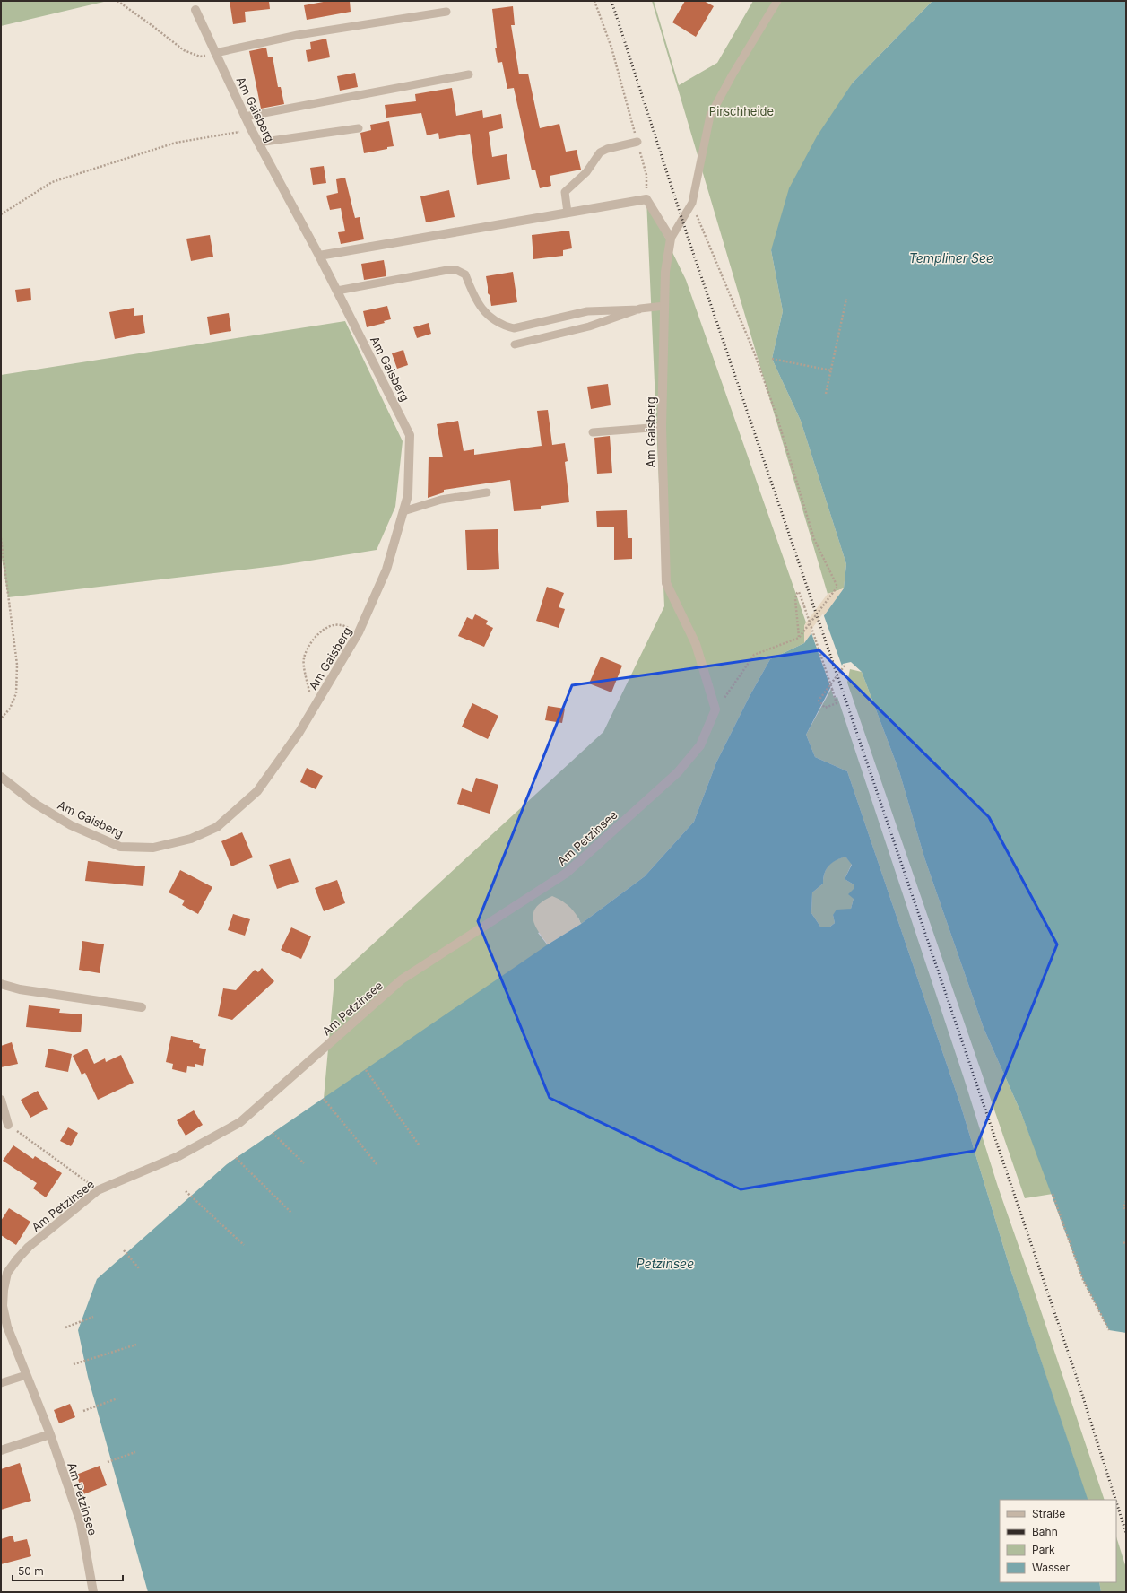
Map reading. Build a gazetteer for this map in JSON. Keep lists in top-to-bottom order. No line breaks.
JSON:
{"streets":{"street":["Am Gaisberg","Am Petzinsee"]},"crossings":[["Am Gaisberg","Am Petzinsee"]],"water":["Templiner See","Petzinsee"],"parks":["Pirschheide"],"legend":["Straße","Bahn","Park","Wasser"],"scale_bar":"50 m"}
